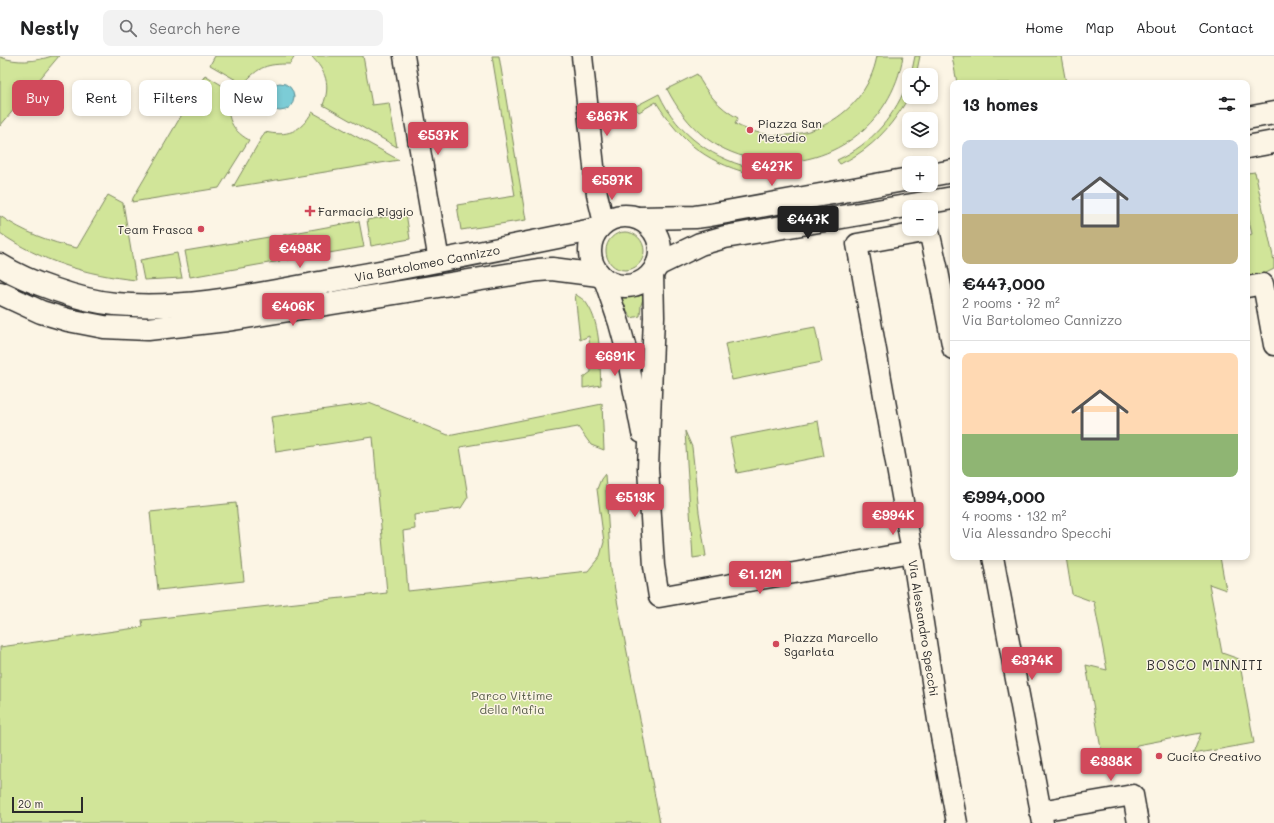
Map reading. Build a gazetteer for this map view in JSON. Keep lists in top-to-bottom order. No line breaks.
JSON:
{"streets":{"street":["Via Bartolomeo Cannizzo","Via Alessandro Specchi"]},"districts":["BOSCO MINNITI"],"parks":["Parco Vittime della Mafia"],"places":{"other":["Piazza San Metodio","Team Frasca","Piazza Marcello Sgarlata","Cucito Creativo"],"health":["Farmacia Riggio"]},"scale_bar":"20 m","page":{"header":"Nestly","search":"Search here","nav":["Home","Map","About","Contact"],"map_buttons":["+","−"],"chip":["Buy","Rent","Filters","New"],"heading":"13 homes","price":["€867K","€537K","€427K","€597K","€447K","€498K","€406K","€691K","€513K","€994K","€1.12M","€374K","€338K"],"list":[{"name":"€447,000","note":"2 rooms · 72 m² · Via Bartolomeo Cannizzo"},{"name":"€994,000","note":"4 rooms · 132 m² · Via Alessandro Specchi"}],"scale":"20 m"}}
